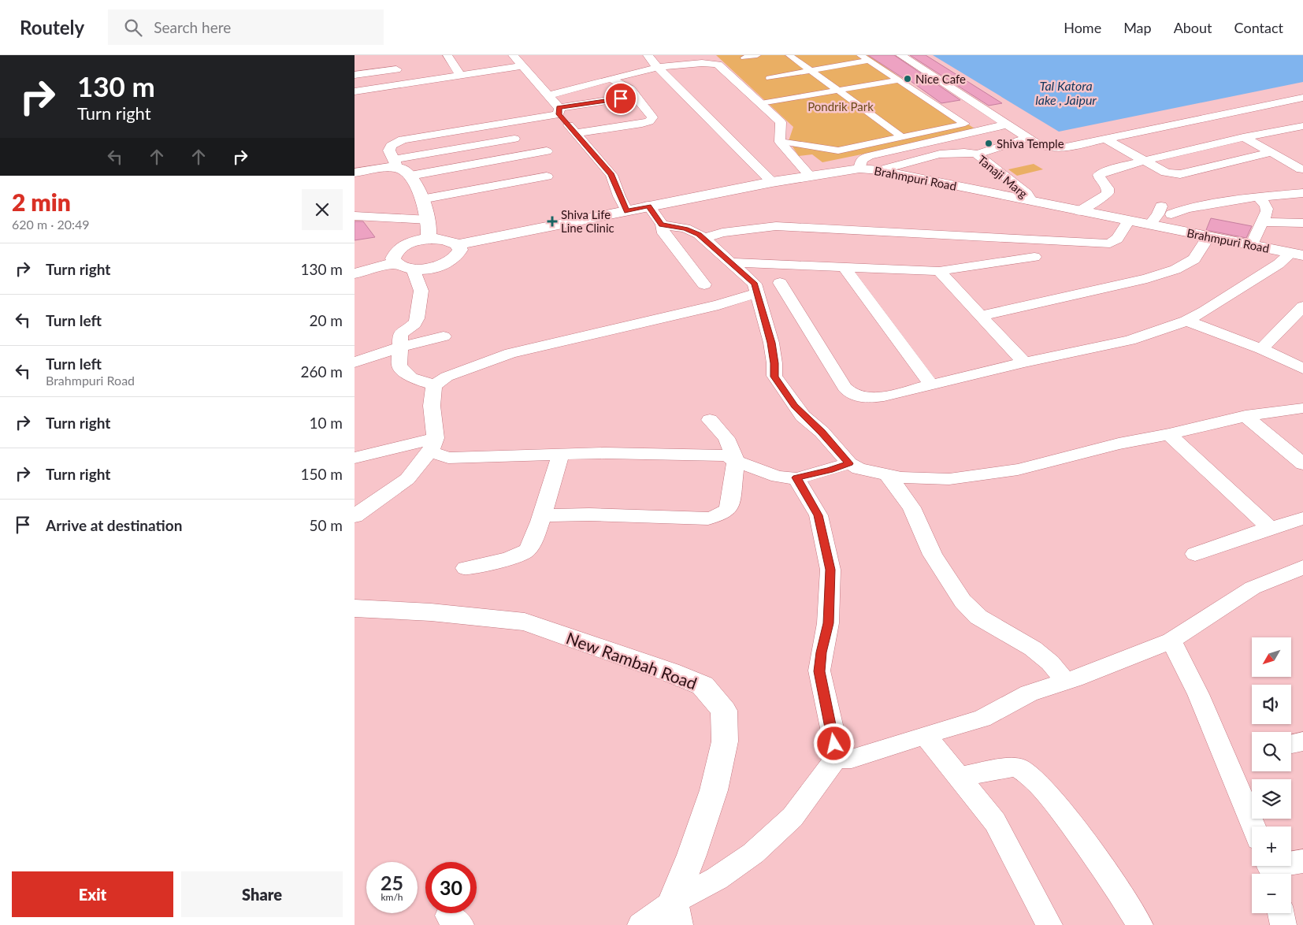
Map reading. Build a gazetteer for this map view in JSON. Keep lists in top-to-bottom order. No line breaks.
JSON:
{"streets":{"street":["Tanaji Marg","Brahmpuri Road","New Rambah Road"]},"crossings":[["Tanaji Marg","Brahmpuri Road"]],"water":["Tal Katora lake , Jaipur"],"parks":["Pondrik Park"],"places":{"other":["Nice Cafe","Shiva Temple"],"health":["Shiva Life Line Clinic"]},"north":"bottom left","page":{"header":"Routely","search":"Search here","nav":["Home","Map","About","Contact"],"turn":["130 m","Turn right"],"heading":["2 min","620 m · 20:49"],"list":[{"name":"Turn right","value":"130 m"},{"name":"Turn left","value":"20 m"},{"name":"Turn left","note":"Brahmpuri Road","value":"260 m"},{"name":"Turn right","value":"10 m"},{"name":"Turn right","value":"150 m"},{"name":"Arrive at destination","value":"50 m"}],"map_buttons":["+","−"],"speed":"25 km/h","limit":"30","buttons":["Exit","Share"]}}
